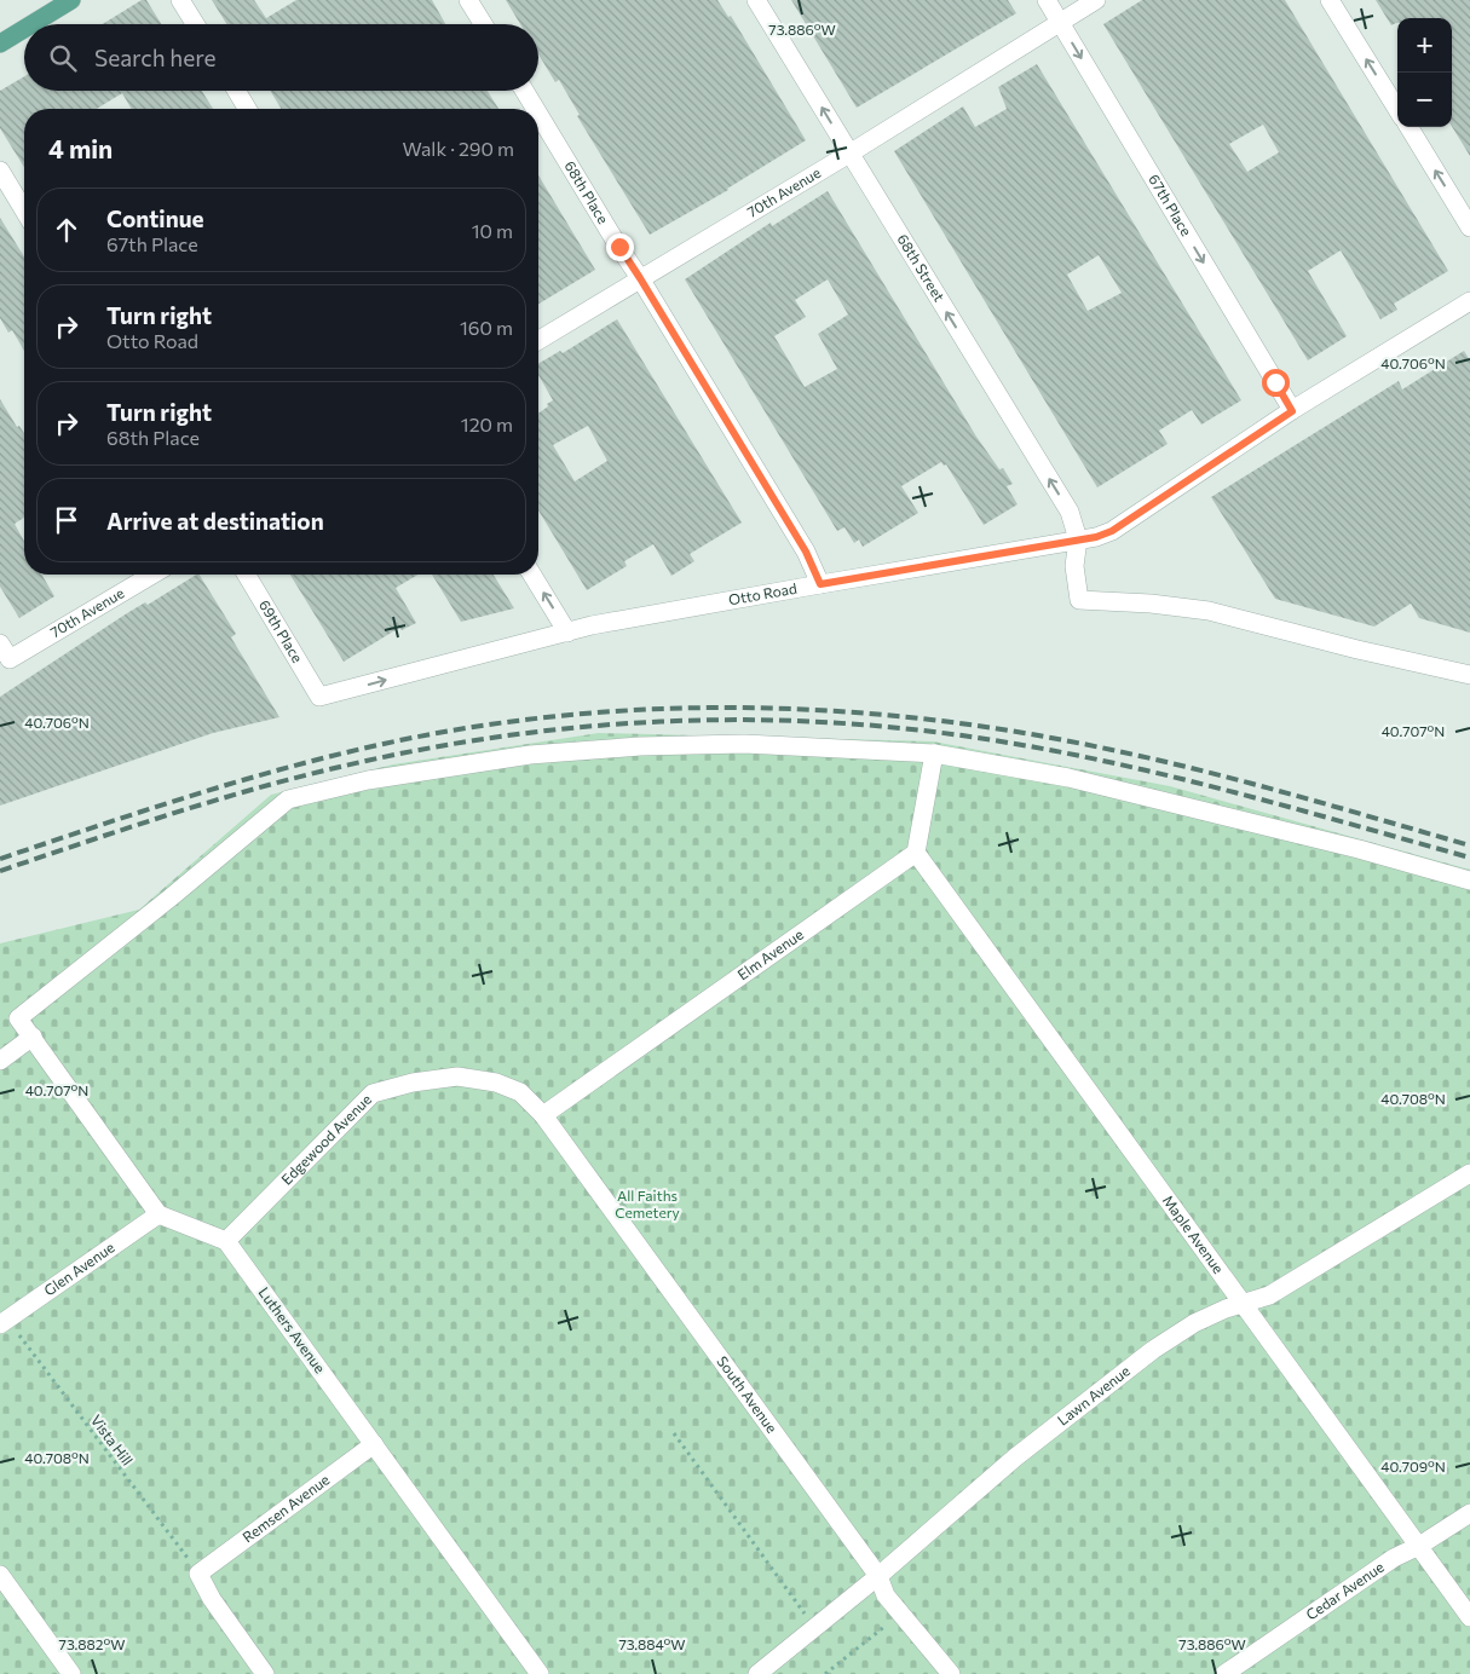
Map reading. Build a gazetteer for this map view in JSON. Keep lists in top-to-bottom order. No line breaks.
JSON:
{"streets":{"street":["68th Place","70th Avenue","67th Place","68th Street","Otto Road","69th Place","Elm Avenue","Edgewood Avenue","Maple Avenue","Glen Avenue","Luthers Avenue","Lawn Avenue","South Avenue","Remsen Avenue","Cedar Avenue"],"path":["Vista Hill"]},"crossings":[["68th Place","70th Avenue"],["68th Place","Otto Road"],["70th Avenue","67th Place"],["70th Avenue","68th Street"],["67th Place","Otto Road"],["68th Street","Otto Road"],["Otto Road","69th Place"],["Elm Avenue","Edgewood Avenue"],["Elm Avenue","Maple Avenue"],["Elm Avenue","South Avenue"],["Edgewood Avenue","Luthers Avenue"],["Edgewood Avenue","South Avenue"],["Maple Avenue","Lawn Avenue"],["Maple Avenue","Cedar Avenue"],["Glen Avenue","Vista Hill"],["Luthers Avenue","Remsen Avenue"],["Lawn Avenue","South Avenue"],["Vista Hill","Remsen Avenue"]],"one_way":["67th Place","68th Street"],"parks":["All Faiths Cemetery"],"page":{"map_buttons":["+","−"],"search":"Search here","heading":["4 min","Walk · 290 m"],"list":[["Continue","67th Place","10 m"],["Turn right","Otto Road","160 m"],["Turn right","68th Place","120 m"],"Arrive at destination"]},"coordinates":["73.886°W","40.706°N","40.707°N","40.708°N","40.709°N","73.882°W","73.884°W"]}
